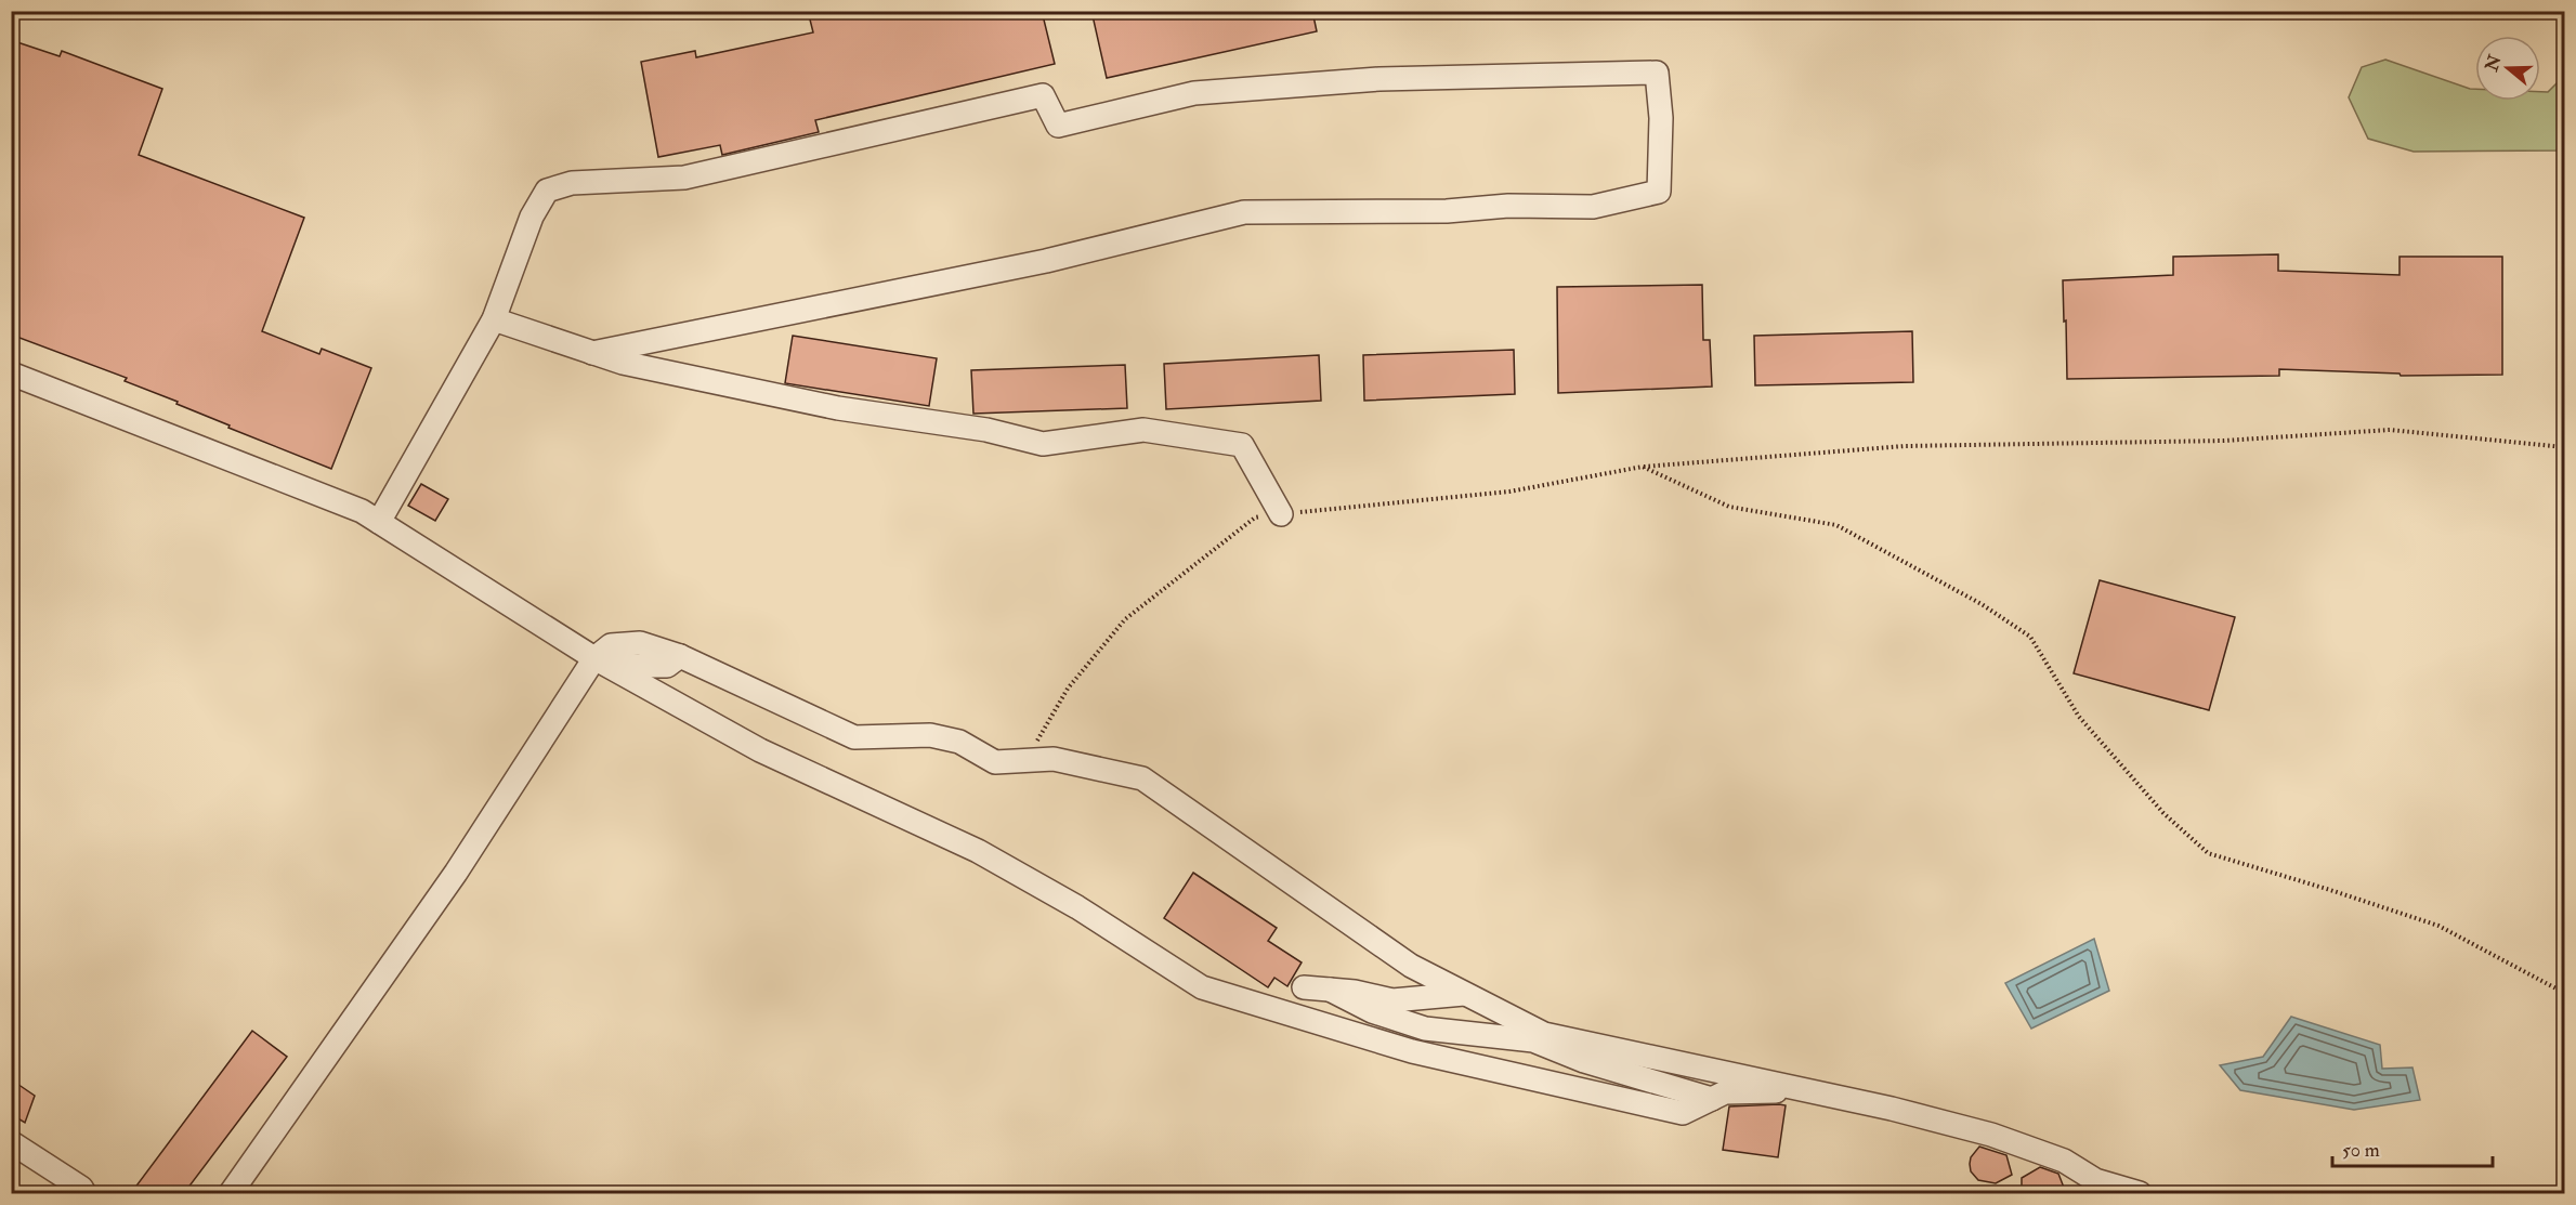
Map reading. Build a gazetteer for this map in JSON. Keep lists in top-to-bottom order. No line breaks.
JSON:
{"scale_bar":"50 m","north":"left"}
